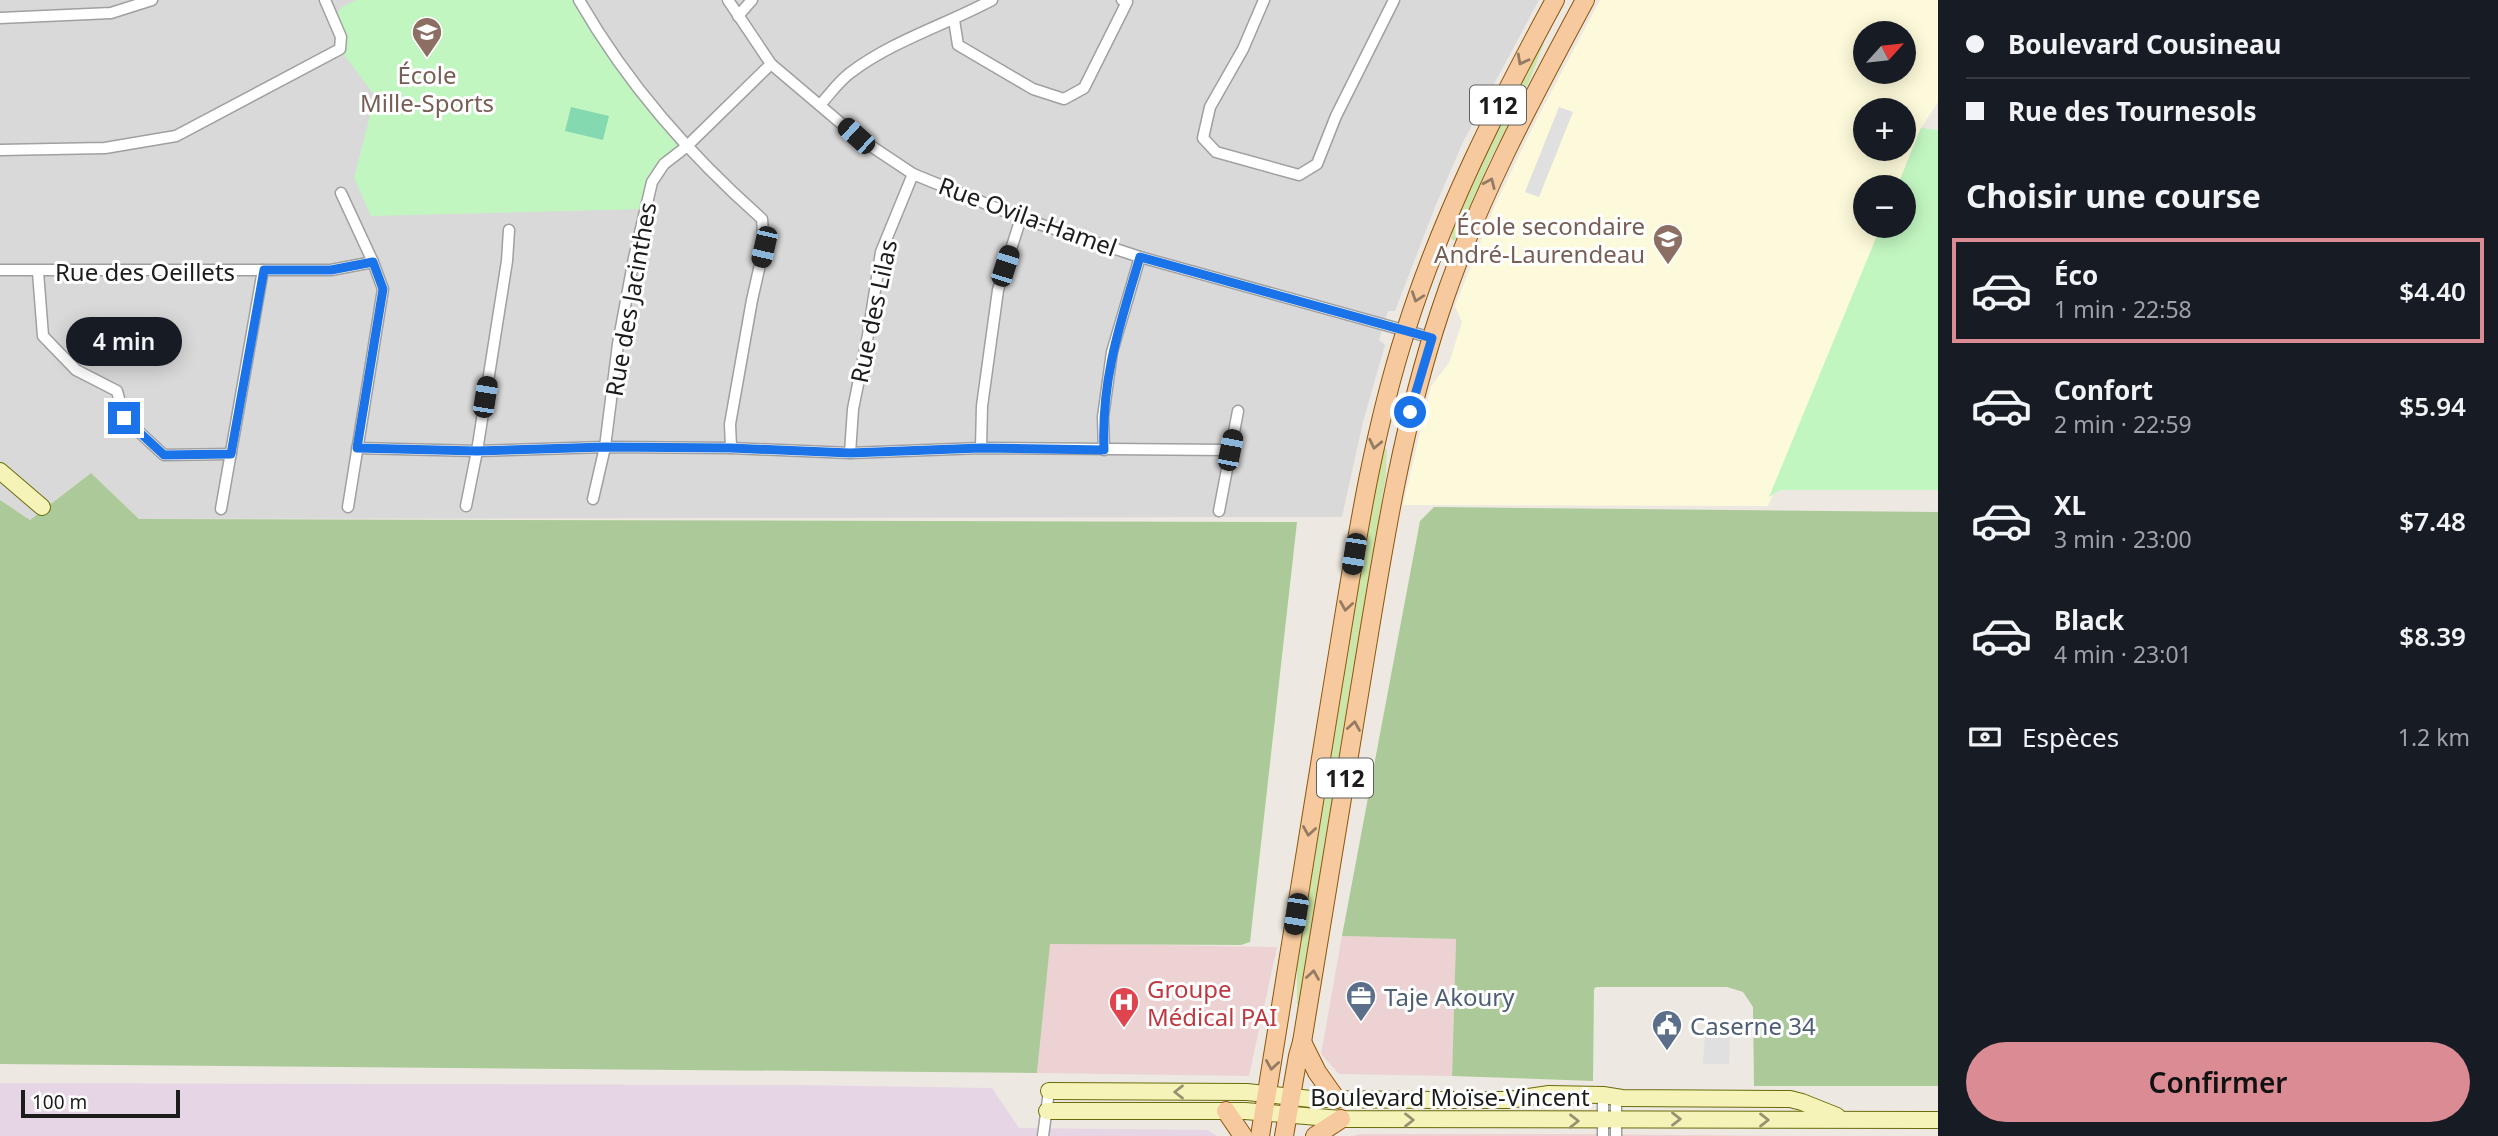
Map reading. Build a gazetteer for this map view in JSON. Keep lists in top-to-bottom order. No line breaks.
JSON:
{"streets":{"main road":["112"],"street":["Rue Ovila-Hamel","Rue des Oeillets","Rue des Jacinthes","Rue des Lilas","Boulevard Moïse-Vincent"]},"crossings":[["112","Rue Ovila-Hamel"],["112","Boulevard Moïse-Vincent"],["Rue Ovila-Hamel","Rue des Jacinthes"],["Rue Ovila-Hamel","Rue des Lilas"]],"places":{"school or university":["École Mille-Sports","École secondaire André-Laurendeau"],"office":["Taje Akoury"],"hospital":["Groupe Médical PAI"],"public building":["Caserne 34"]},"scale_bar":"100 m","north":"top right","page":{"banner":["Boulevard Cousineau","Rue des Tournesols"],"map_buttons":["+","−"],"heading":"Choisir une course","list":[{"name":"Éco","note":"1 min · 22:58","value":"$4.40"},{"name":"Confort","note":"2 min · 22:59","value":"$5.94"},{"name":"XL","note":"3 min · 23:00","value":"$7.48"},{"name":"Black","note":"4 min · 23:01","value":"$8.39"}],"bubble":"4 min","pay":["Espèces","1.2 km"],"buttons":"Confirmer","scale":"100 m"}}
